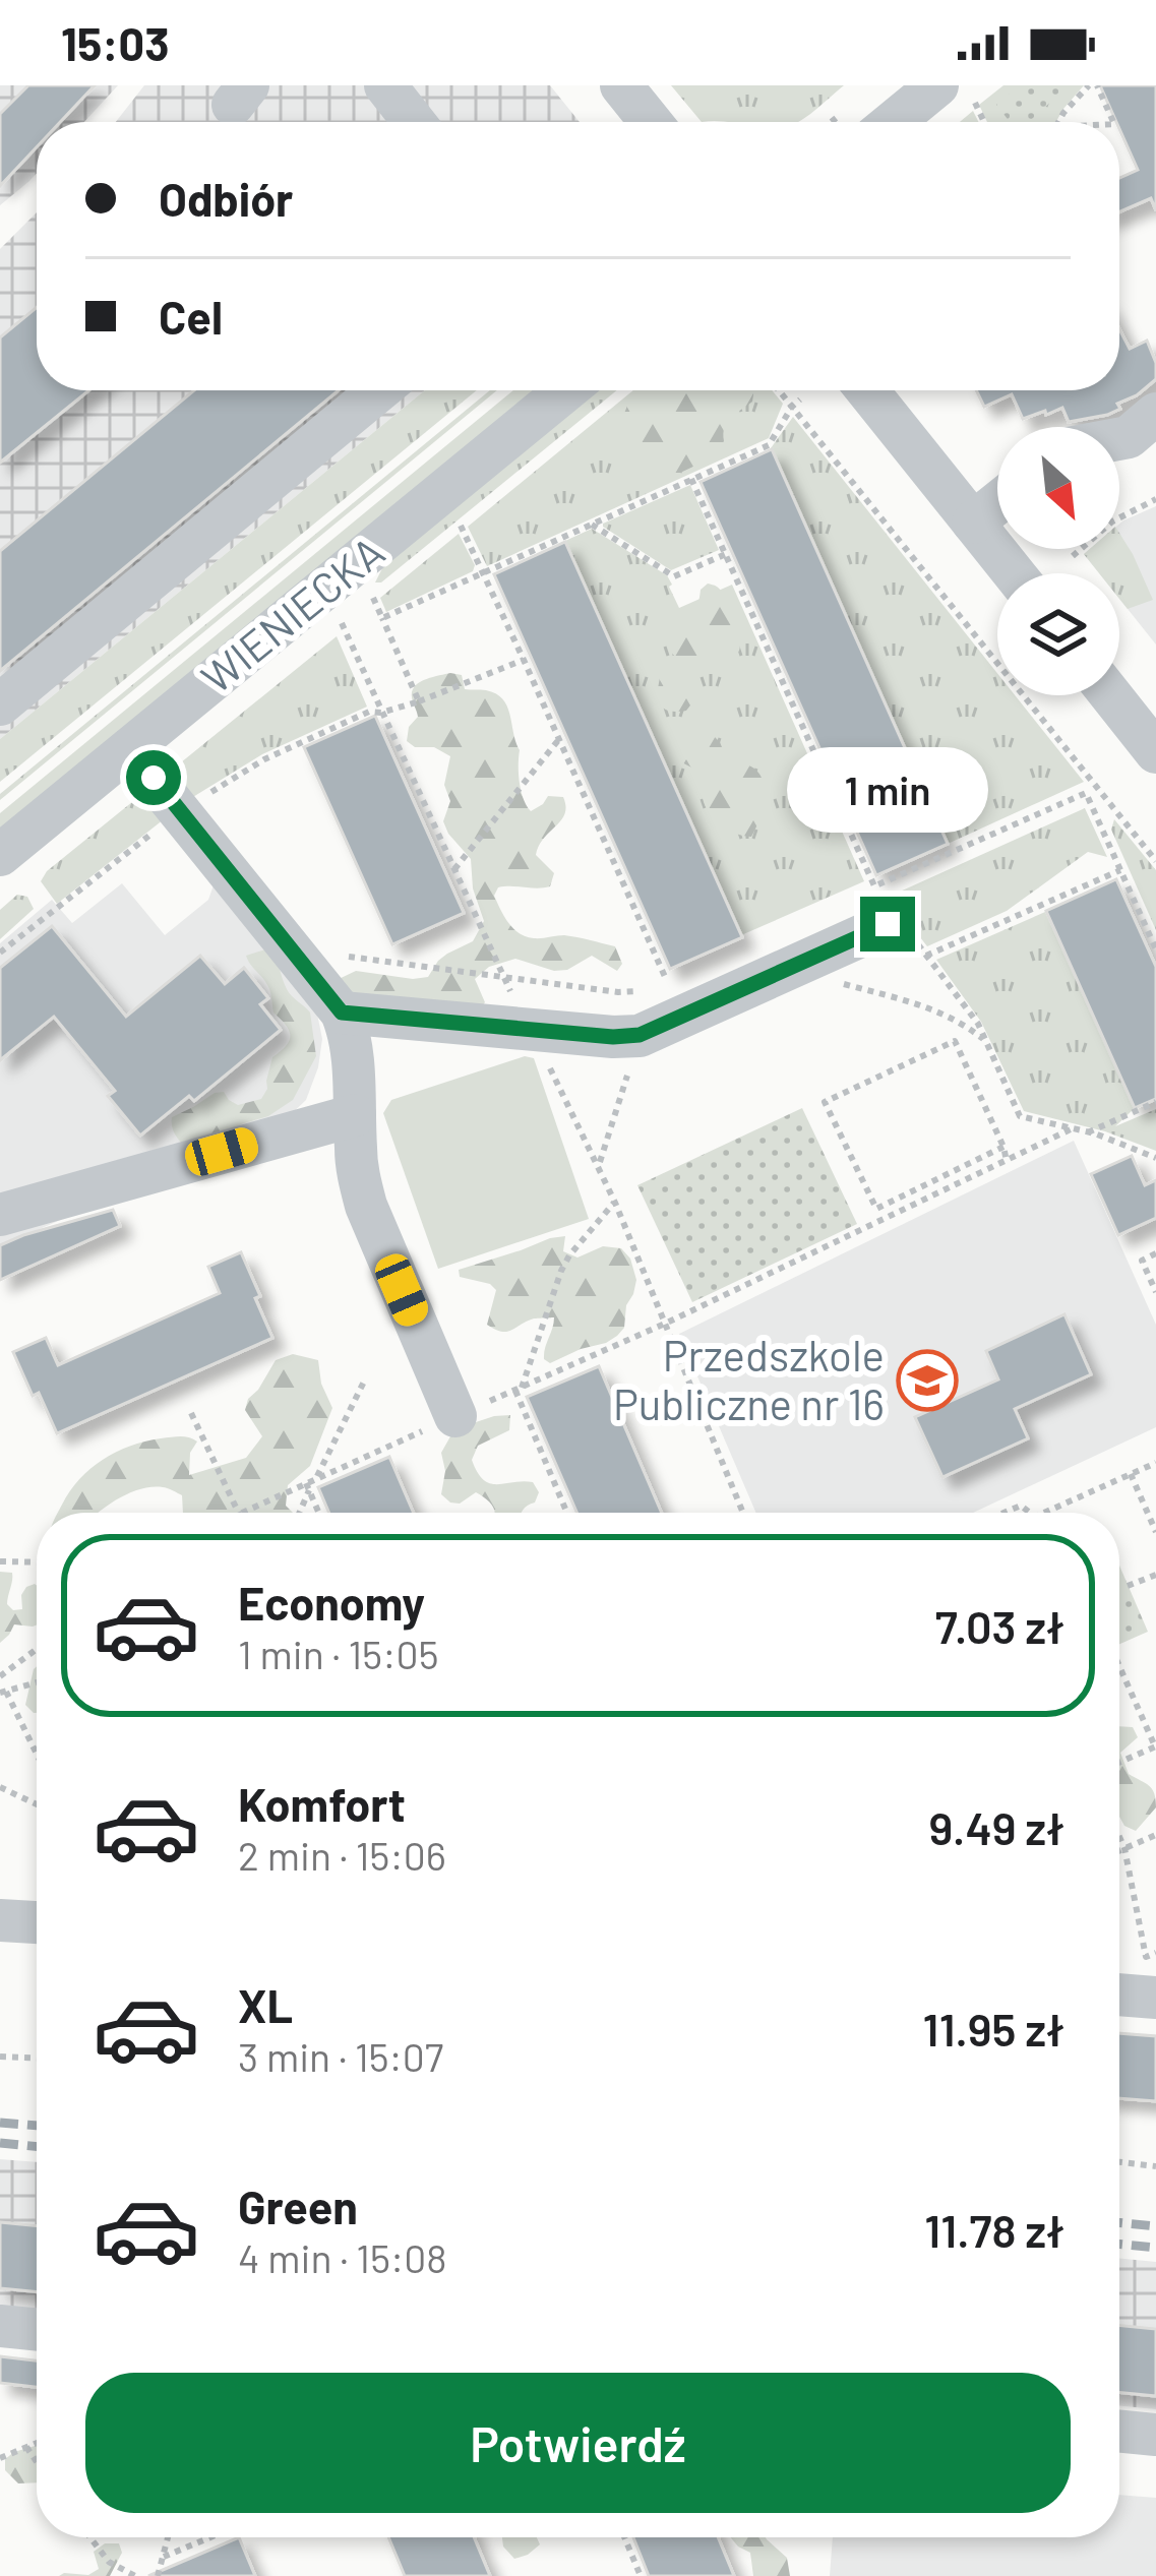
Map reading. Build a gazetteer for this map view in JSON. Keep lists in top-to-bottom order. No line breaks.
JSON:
{"streets":{"street":["WIENIECKA"]},"places":{"school or university":["Przedszkole Publiczne nr 16"]},"north":"bottom right","page":{"status":"15:03","banner":["Odbiór","Cel"],"bubble":"1 min","list":[{"name":"Economy","note":"1 min · 15:05","value":"7.03 zł"},{"name":"Komfort","note":"2 min · 15:06","value":"9.49 zł"},{"name":"XL","note":"3 min · 15:07","value":"11.95 zł"},{"name":"Green","note":"4 min · 15:08","value":"11.78 zł"}],"buttons":"Potwierdź"}}
